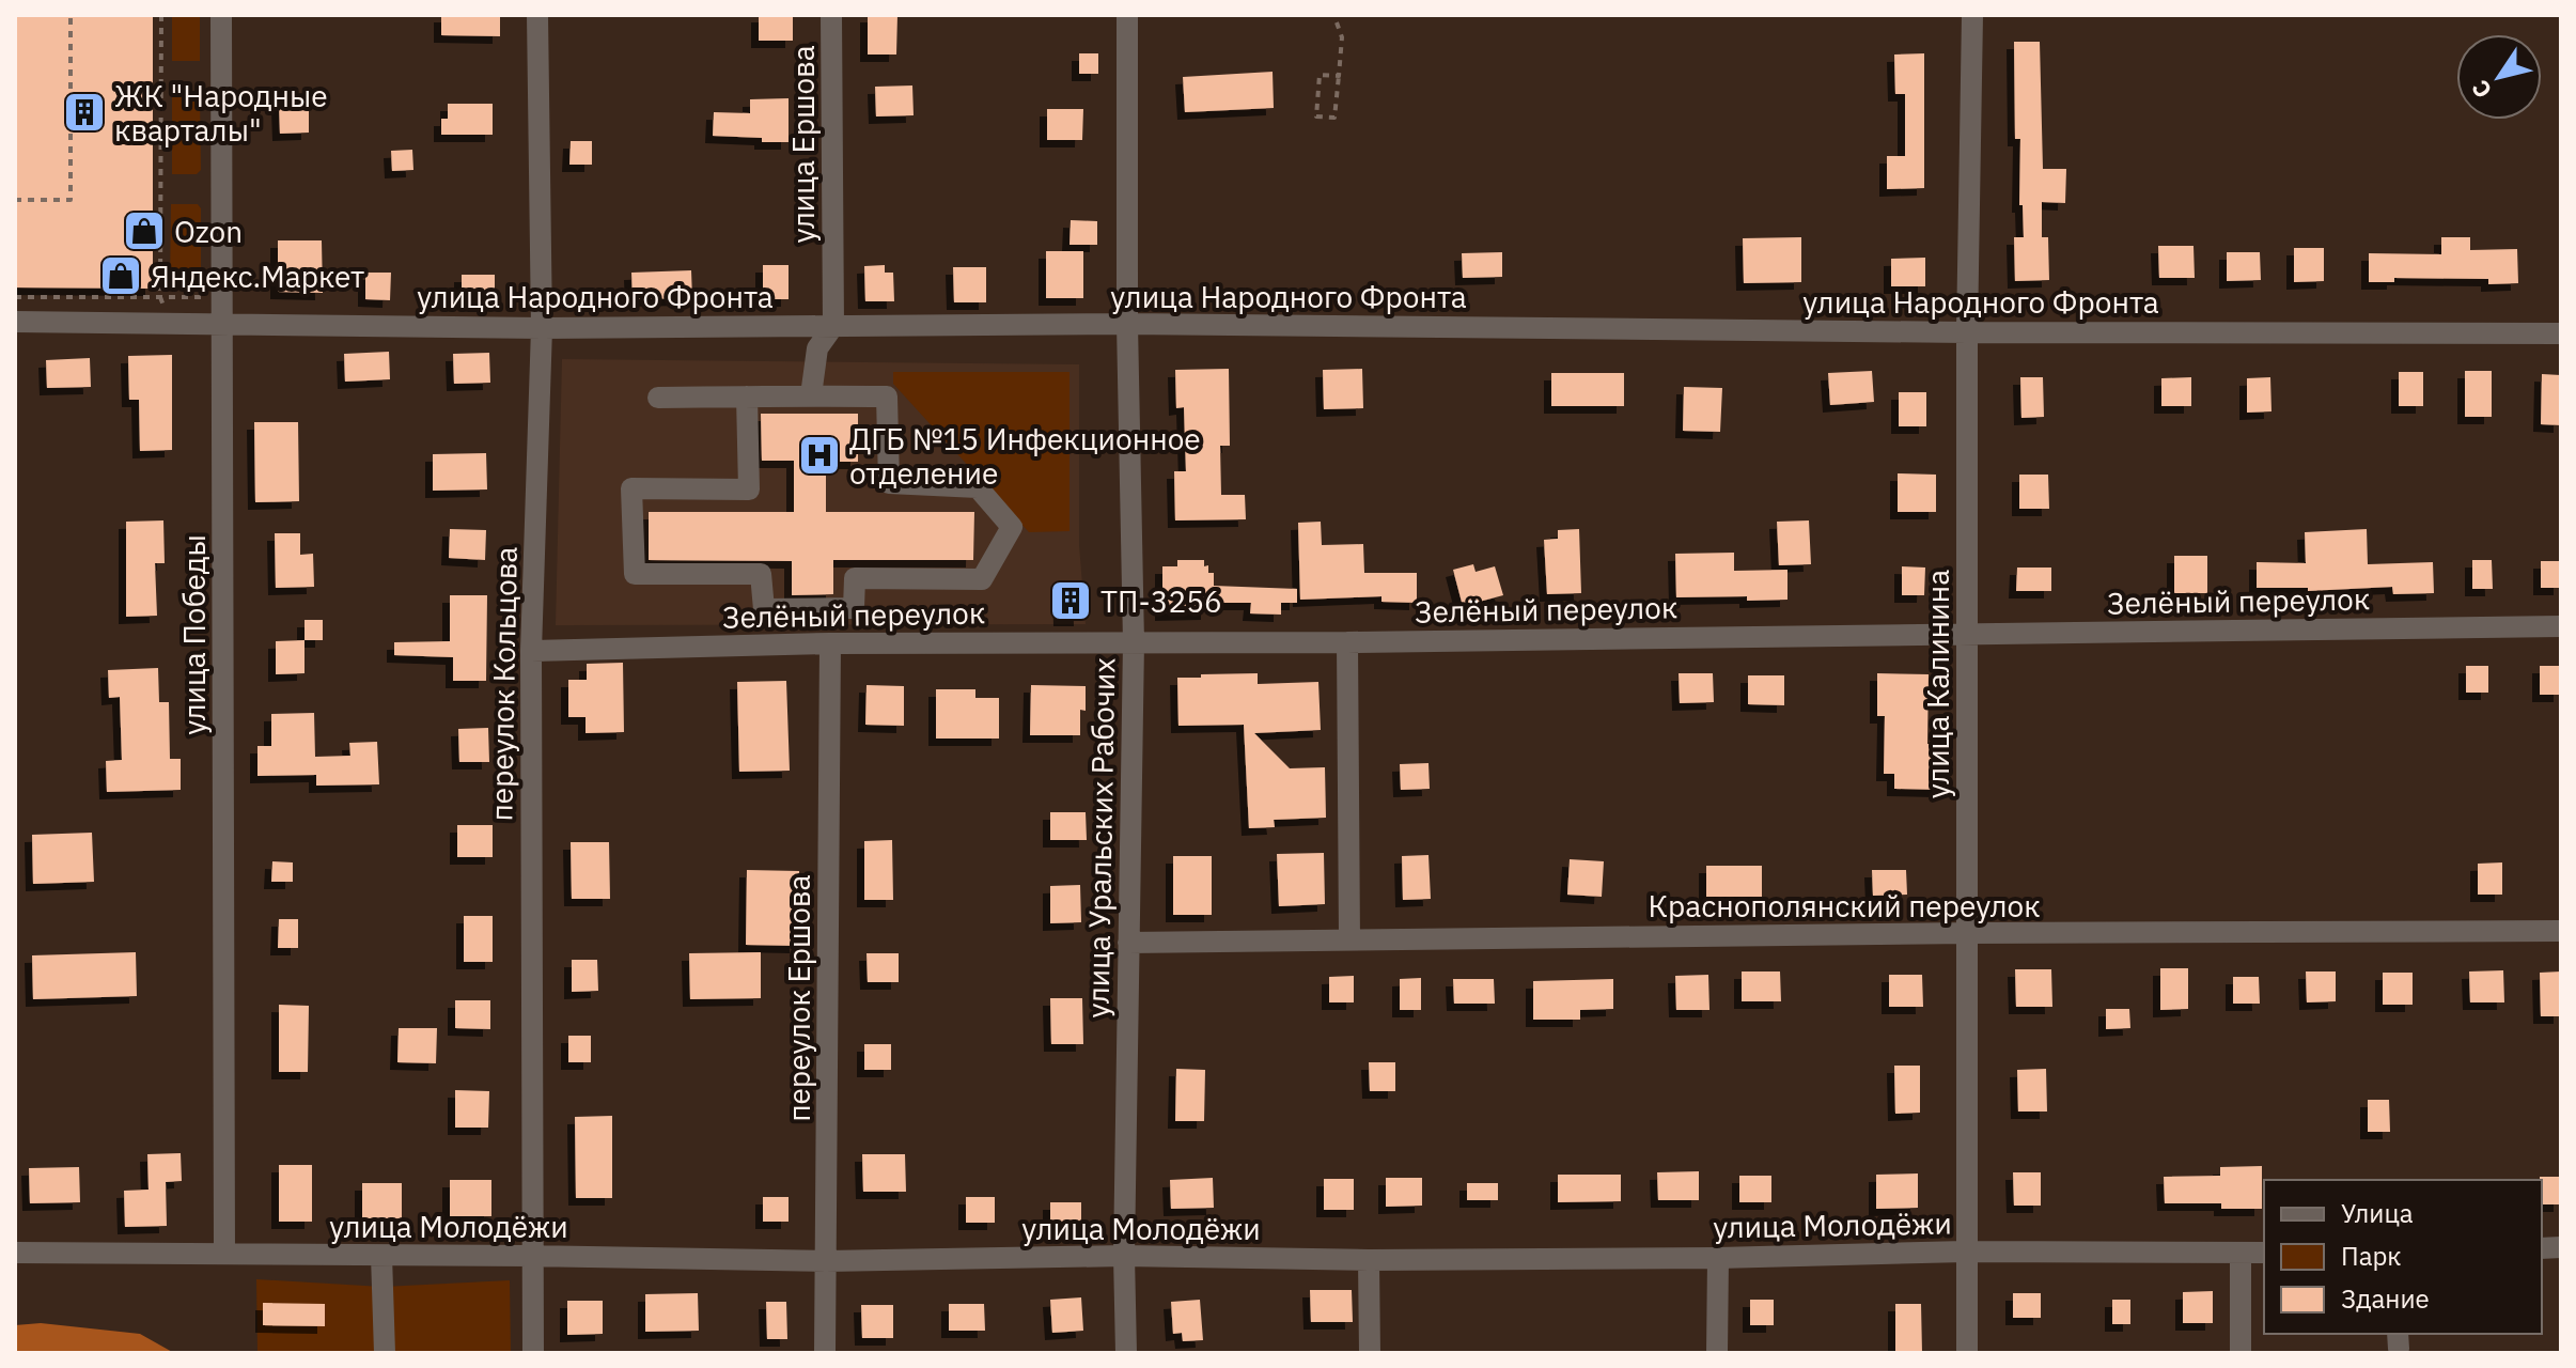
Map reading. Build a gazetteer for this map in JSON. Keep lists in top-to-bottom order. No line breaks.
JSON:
{"streets":{"street":["улица Ершова","улица Народного Фронта","Зелёный переулок","улица Победы","переулок Кольцова","улица Калинина","улица Уральских Рабочих","Краснополянский переулок","переулок Ершова","улица Молодёжи"]},"crossings":[["улица Ершова","улица Народного Фронта"],["улица Народного Фронта","улица Победы"],["улица Народного Фронта","переулок Кольцова"],["улица Народного Фронта","улица Калинина"],["улица Народного Фронта","улица Уральских Рабочих"],["Зелёный переулок","переулок Кольцова"],["Зелёный переулок","улица Калинина"],["Зелёный переулок","улица Уральских Рабочих"],["Зелёный переулок","переулок Ершова"],["улица Победы","улица Молодёжи"],["переулок Кольцова","улица Молодёжи"],["улица Калинина","Краснополянский переулок"],["улица Калинина","улица Молодёжи"],["улица Уральских Рабочих","Краснополянский переулок"],["улица Уральских Рабочих","улица Молодёжи"],["переулок Ершова","улица Молодёжи"]],"places":{"building":["ЖК \"Народные кварталы\"","ТП-3256"],"shop":["Ozon","Яндекс.Маркет"],"hospital":["ДГБ №15 Инфекционное отделение"]},"legend":["Улица","Парк","Здание"],"north":"bottom left"}
